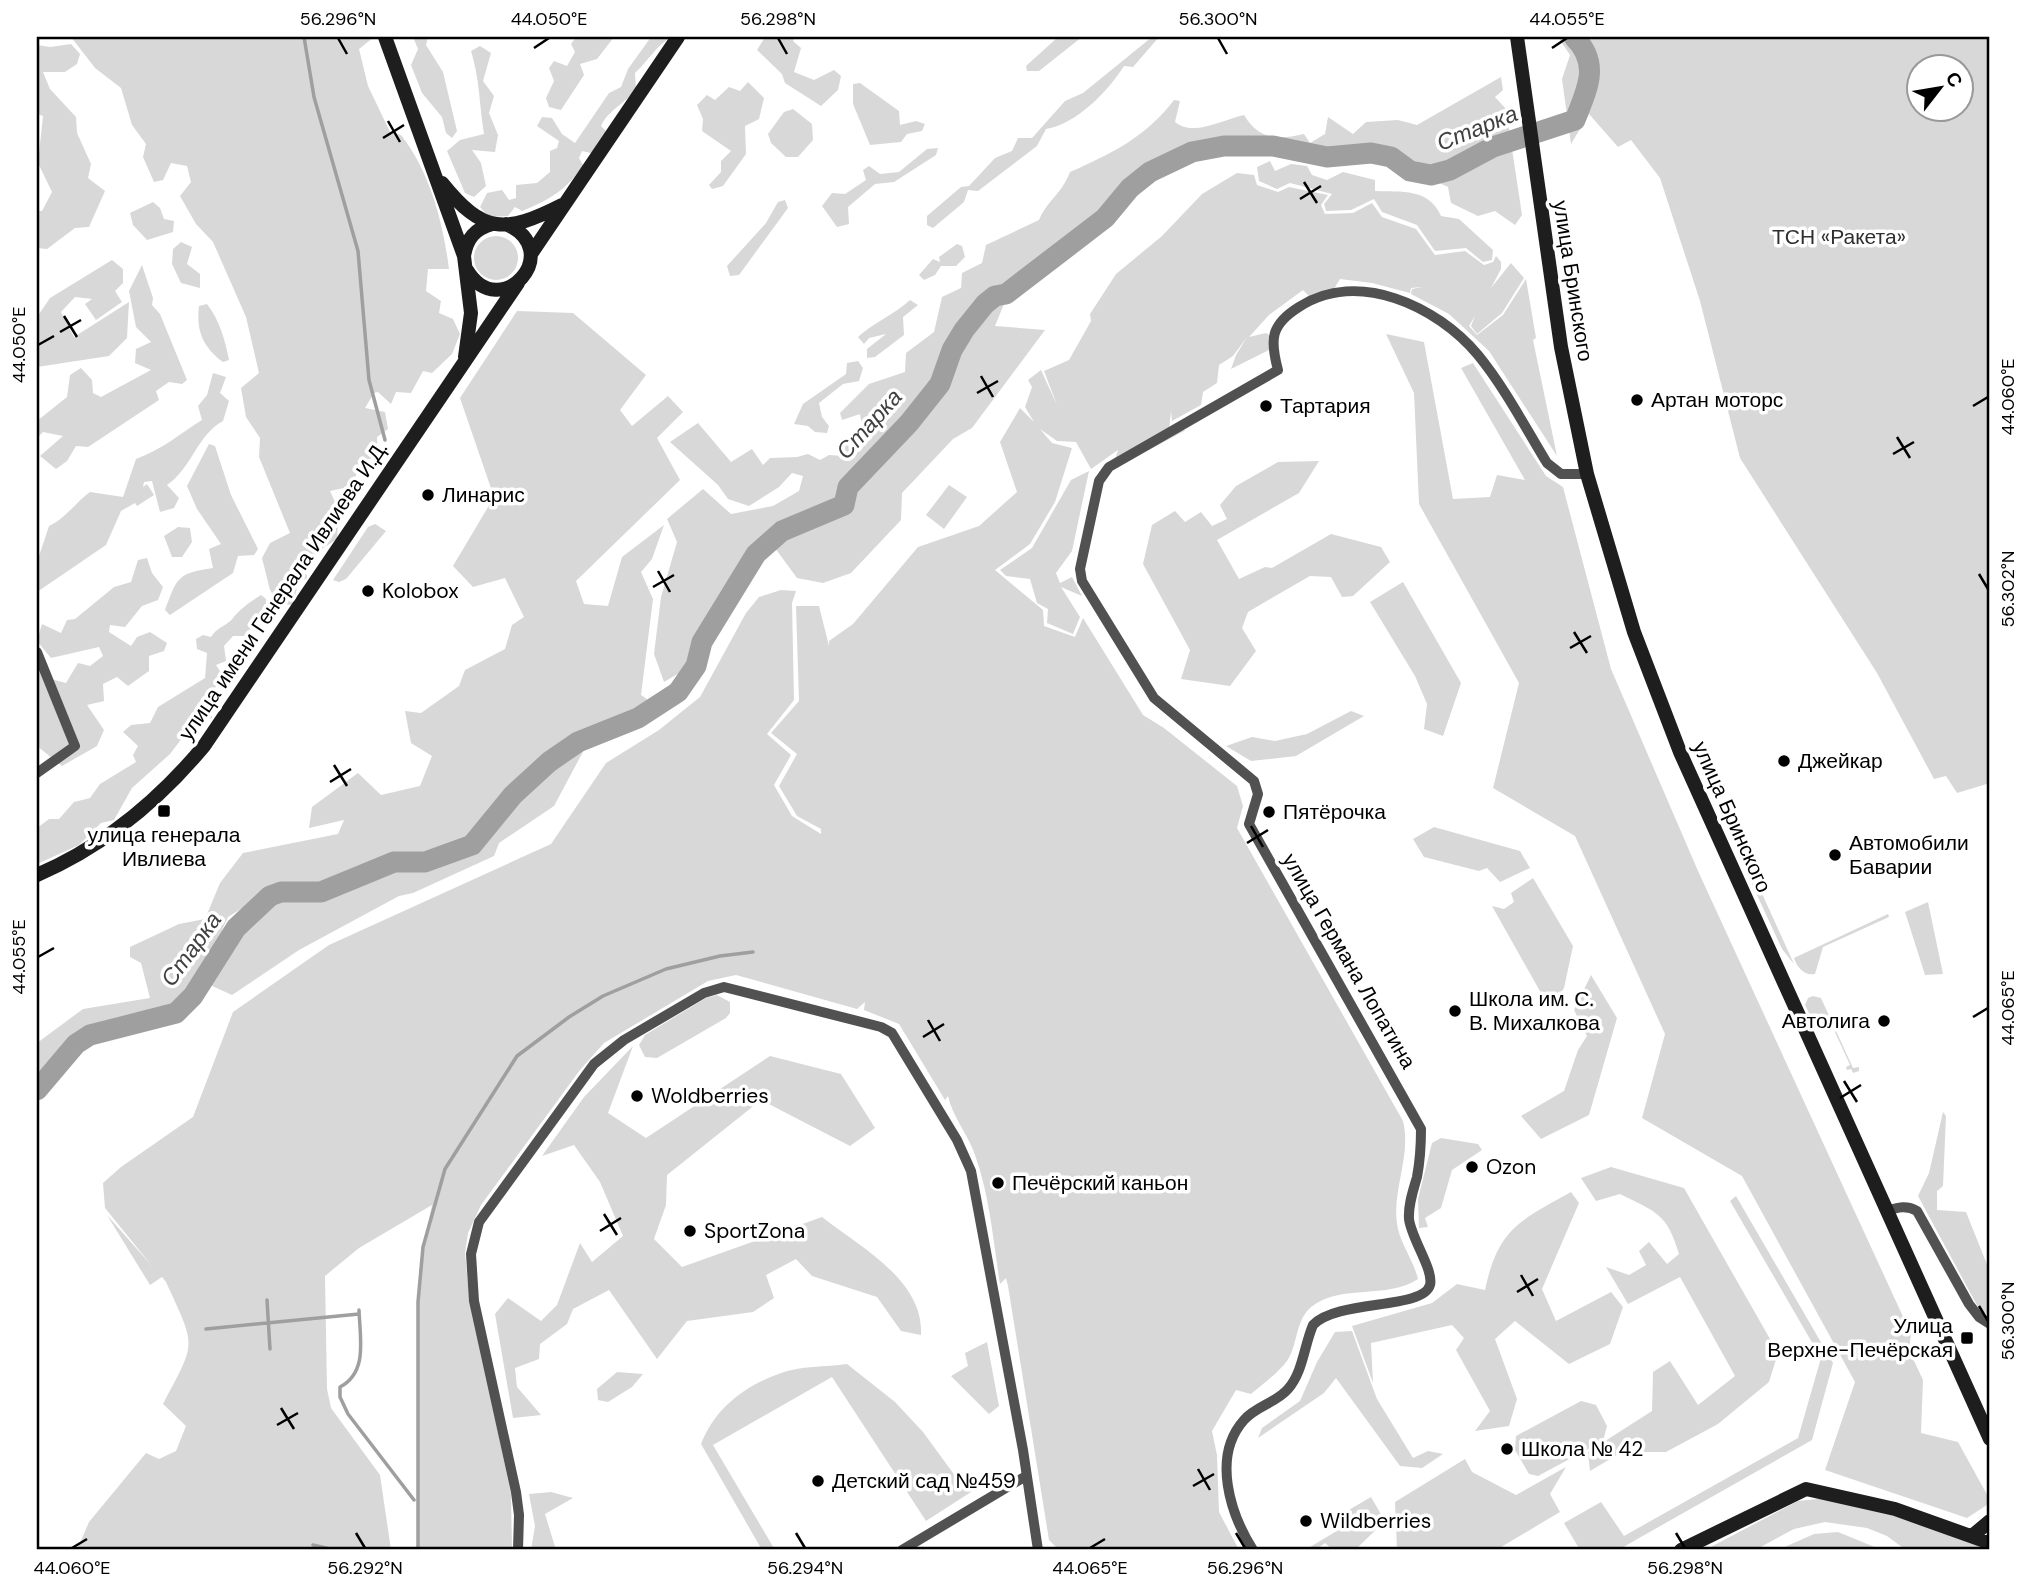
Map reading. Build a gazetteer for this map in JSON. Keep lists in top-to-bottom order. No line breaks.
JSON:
{"streets":{"street":["улица Бринского","улица имени Генерала Ивлиева И.Д.","улица Германа Лопатина"]},"crossings":[["улица Бринского","улица Германа Лопатина"]],"water":["Старка"],"parks":["ТСН «Ракета»"],"places":{"other":["Артан моторс","Тартария","Линарис","Kolobox","Джейкар","Пятёрочка","Автомобили Баварии","Школа им. С. В. Михалкова","Автолига","Woldberries","Ozon","Печёрский каньон","SportZona","Школа № 42","Детский сад №459","Wildberries"],"transit":["улица генерала Ивлиева","Улица Верхне-Печёрская"]},"north":"top right","coordinates":["56.296°N","44.050°E","56.298°N","56.300°N","44.055°E","44.060°E","56.302°N","44.065°E","56.292°N","56.294°N"]}
